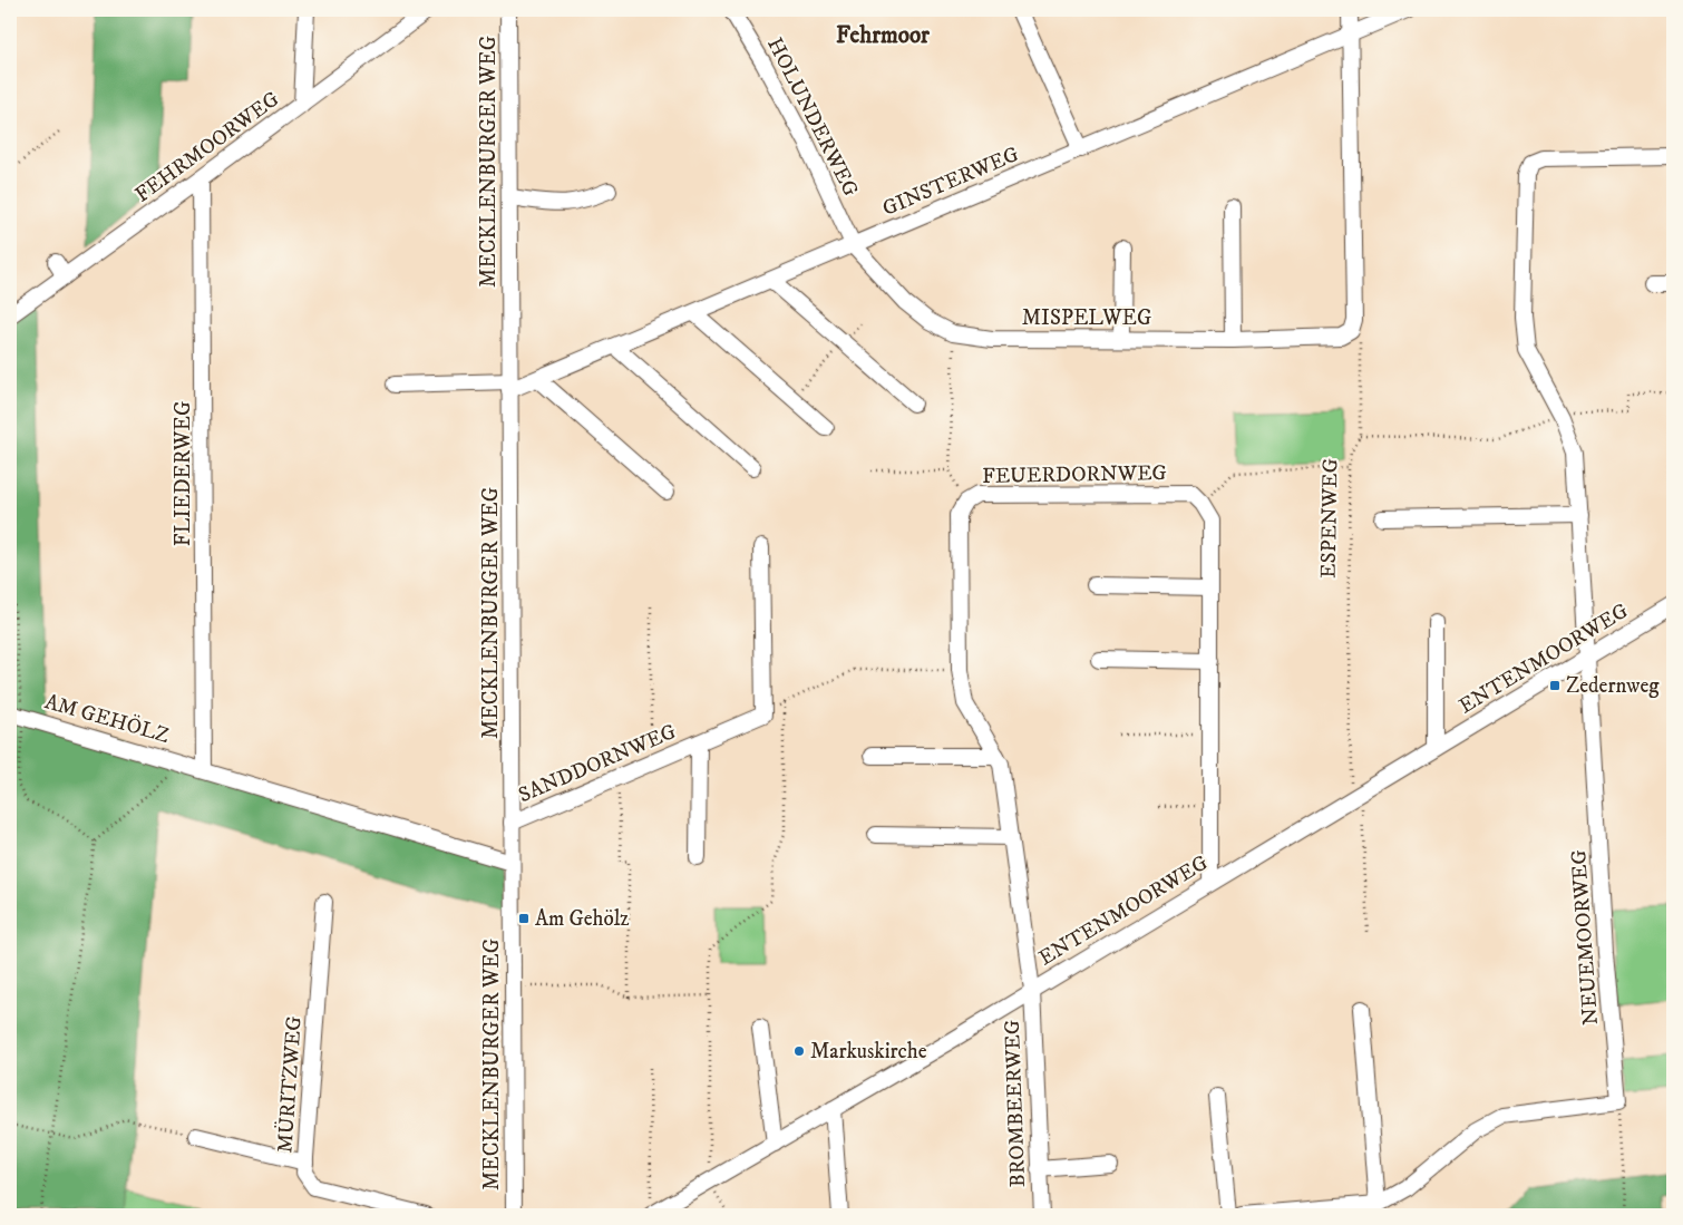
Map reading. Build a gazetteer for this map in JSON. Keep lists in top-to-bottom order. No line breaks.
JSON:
{"streets":{"street":["HOLUNDERWEG","FEHRMOORWEG","MECKLENBURGER WEG","GINSTERWEG","MISPELWEG","FLIEDERWEG","FEUERDORNWEG","ENTENMOORWEG","AM GEHÖLZ","SANDDORNWEG","NEUEMOORWEG","MÜRITZWEG","BROMBEERWEG"],"path":["ESPENWEG"]},"crossings":[["HOLUNDERWEG","GINSTERWEG"],["HOLUNDERWEG","MISPELWEG"],["FEHRMOORWEG","FLIEDERWEG"],["MECKLENBURGER WEG","GINSTERWEG"],["MECKLENBURGER WEG","AM GEHÖLZ"],["MECKLENBURGER WEG","SANDDORNWEG"],["GINSTERWEG","MISPELWEG"],["MISPELWEG","ESPENWEG"],["FLIEDERWEG","AM GEHÖLZ"],["FEUERDORNWEG","ENTENMOORWEG"],["FEUERDORNWEG","BROMBEERWEG"],["ESPENWEG","ENTENMOORWEG"],["ENTENMOORWEG","NEUEMOORWEG"],["ENTENMOORWEG","BROMBEERWEG"]],"districts":["Fehrmoor"],"places":{"transit":["Zedernweg","Am Gehölz"],"other":["Markuskirche"]}}
